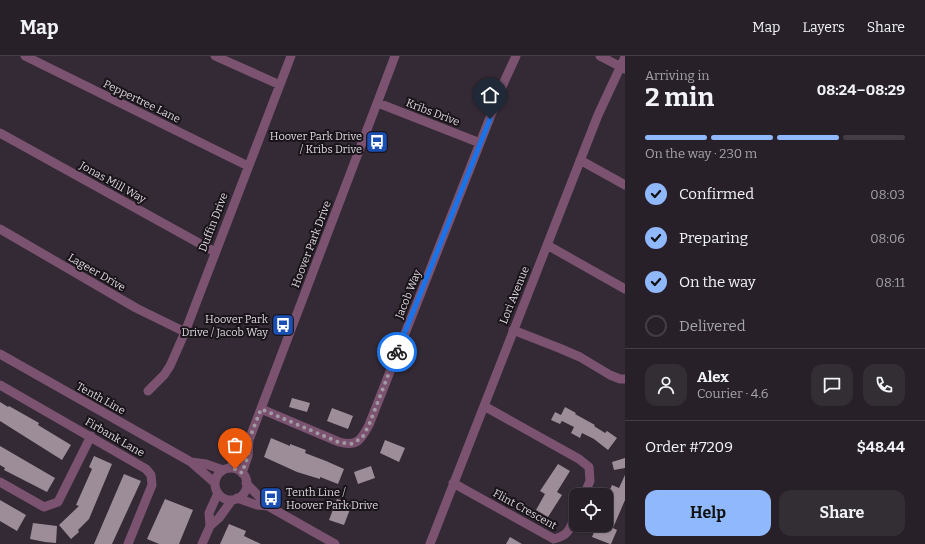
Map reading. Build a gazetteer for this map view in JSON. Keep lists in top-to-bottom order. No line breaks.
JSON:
{"streets":{"street":["Peppertree Lane","Kribs Drive","Jonas Mill Way","Duffin Drive","Hoover Park Drive","Lageer Drive","Jacob Way","Lori Avenue","Tenth Line","Firbank Lane","Flint Crescent"]},"crossings":[["Peppertree Lane","Duffin Drive"],["Kribs Drive","Hoover Park Drive"],["Kribs Drive","Jacob Way"],["Jonas Mill Way","Duffin Drive"],["Duffin Drive","Lageer Drive"],["Hoover Park Drive","Jacob Way"],["Hoover Park Drive","Tenth Line"],["Lori Avenue","Flint Crescent"]],"places":{"bus stop":["Hoover Park Drive / Kribs Drive","Hoover Park Drive / Jacob Way","Tenth Line / Hoover Park Drive"]},"page":{"header":"Map","nav":["Map","Layers","Share"],"heading":["2 min","Arriving in","08:24–08:29"],"panel":["Alex","Courier · 4.6","Order #7209","$48.44"],"bar":"On the way · 230 m","list":[["Confirmed","08:03"],["Preparing","08:06"],["On the way","08:11"],"Delivered"],"buttons":["Help","Share"]}}
